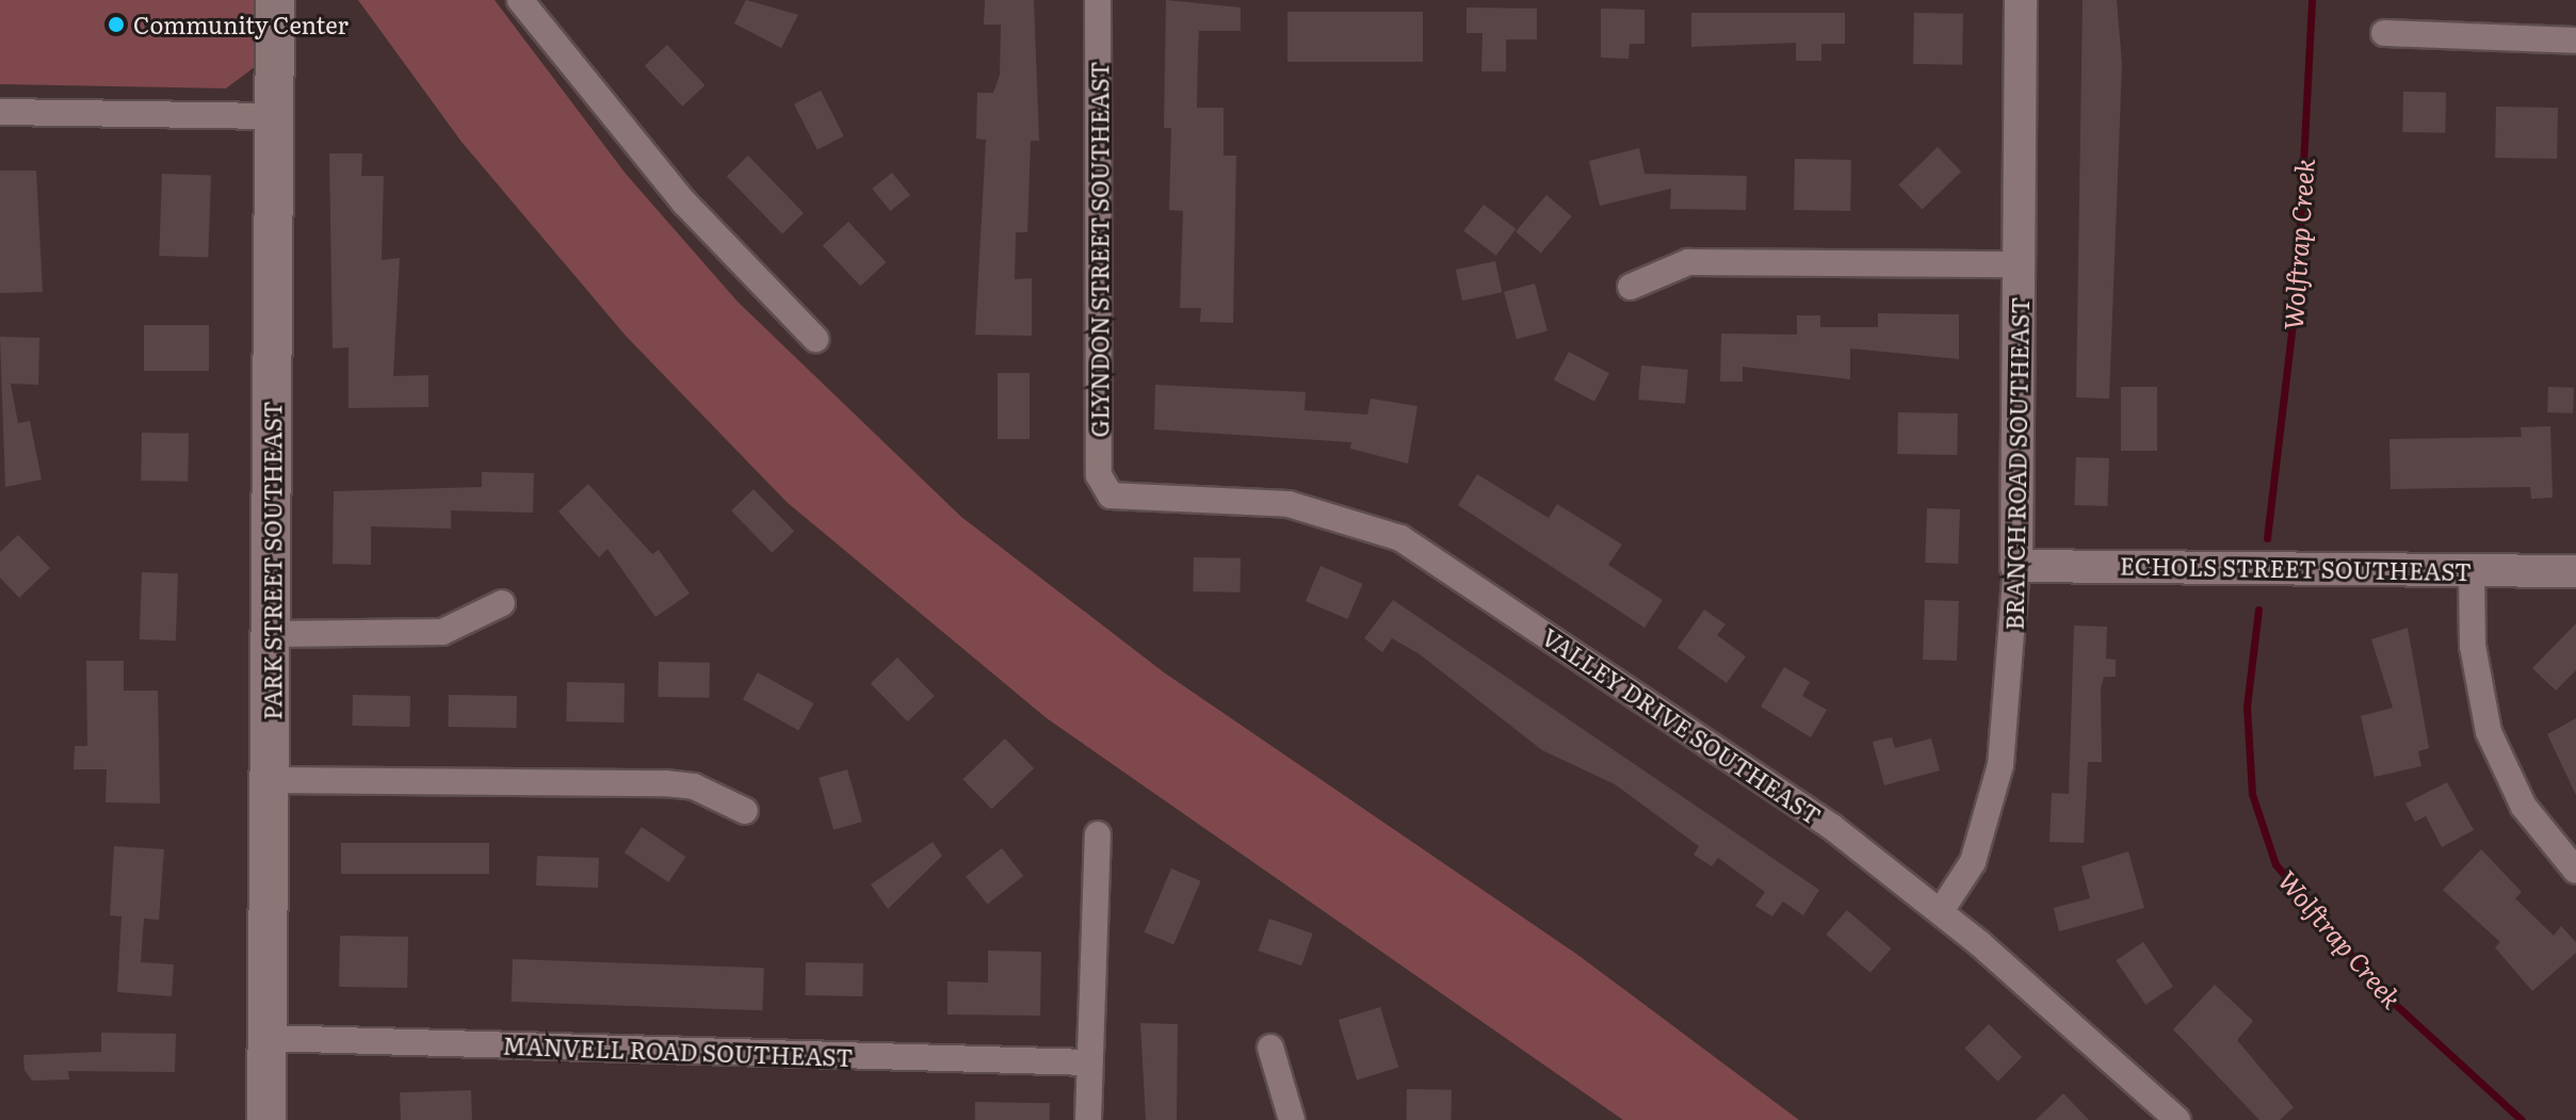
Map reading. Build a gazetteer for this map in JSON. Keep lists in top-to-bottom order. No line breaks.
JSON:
{"streets":{"main road":["PARK STREET SOUTHEAST"],"street":["GLYNDON STREET SOUTHEAST","BRANCH ROAD SOUTHEAST","ECHOLS STREET SOUTHEAST","VALLEY DRIVE SOUTHEAST","MANVELL ROAD SOUTHEAST"]},"crossings":[["GLYNDON STREET SOUTHEAST","VALLEY DRIVE SOUTHEAST"],["BRANCH ROAD SOUTHEAST","ECHOLS STREET SOUTHEAST"],["BRANCH ROAD SOUTHEAST","VALLEY DRIVE SOUTHEAST"],["PARK STREET SOUTHEAST","MANVELL ROAD SOUTHEAST"]],"water":["Wolftrap Creek"],"places":["Community Center"]}
